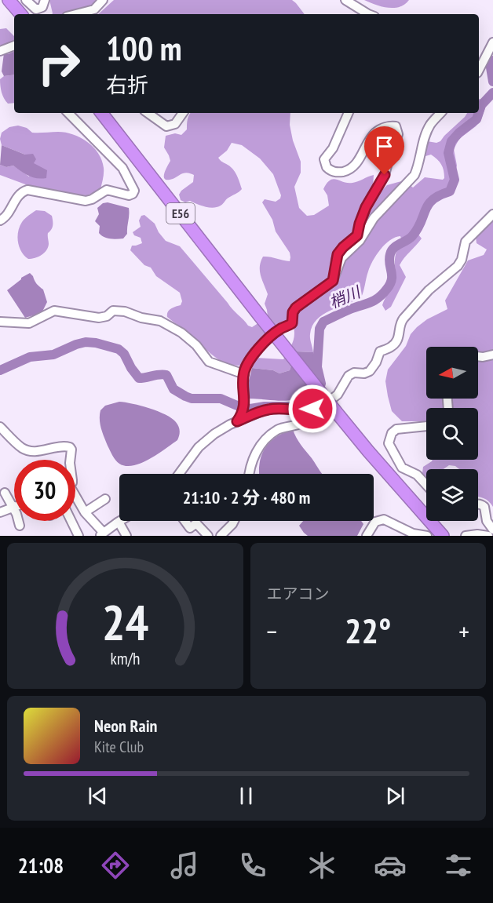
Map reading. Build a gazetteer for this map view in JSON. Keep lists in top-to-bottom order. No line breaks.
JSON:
{"streets":{"highway":["E56"]},"water":["梢川"],"north":"left","page":{"turn":["100 m","右折"],"limit":"30","trip":"21:10 · 2 分 · 480 m","tile":"エアコン","heat":["−","22°","+"],"song":["Neon Rain","Kite Club"],"tabs":"21:08","gauge":["24","km/h"]}}
